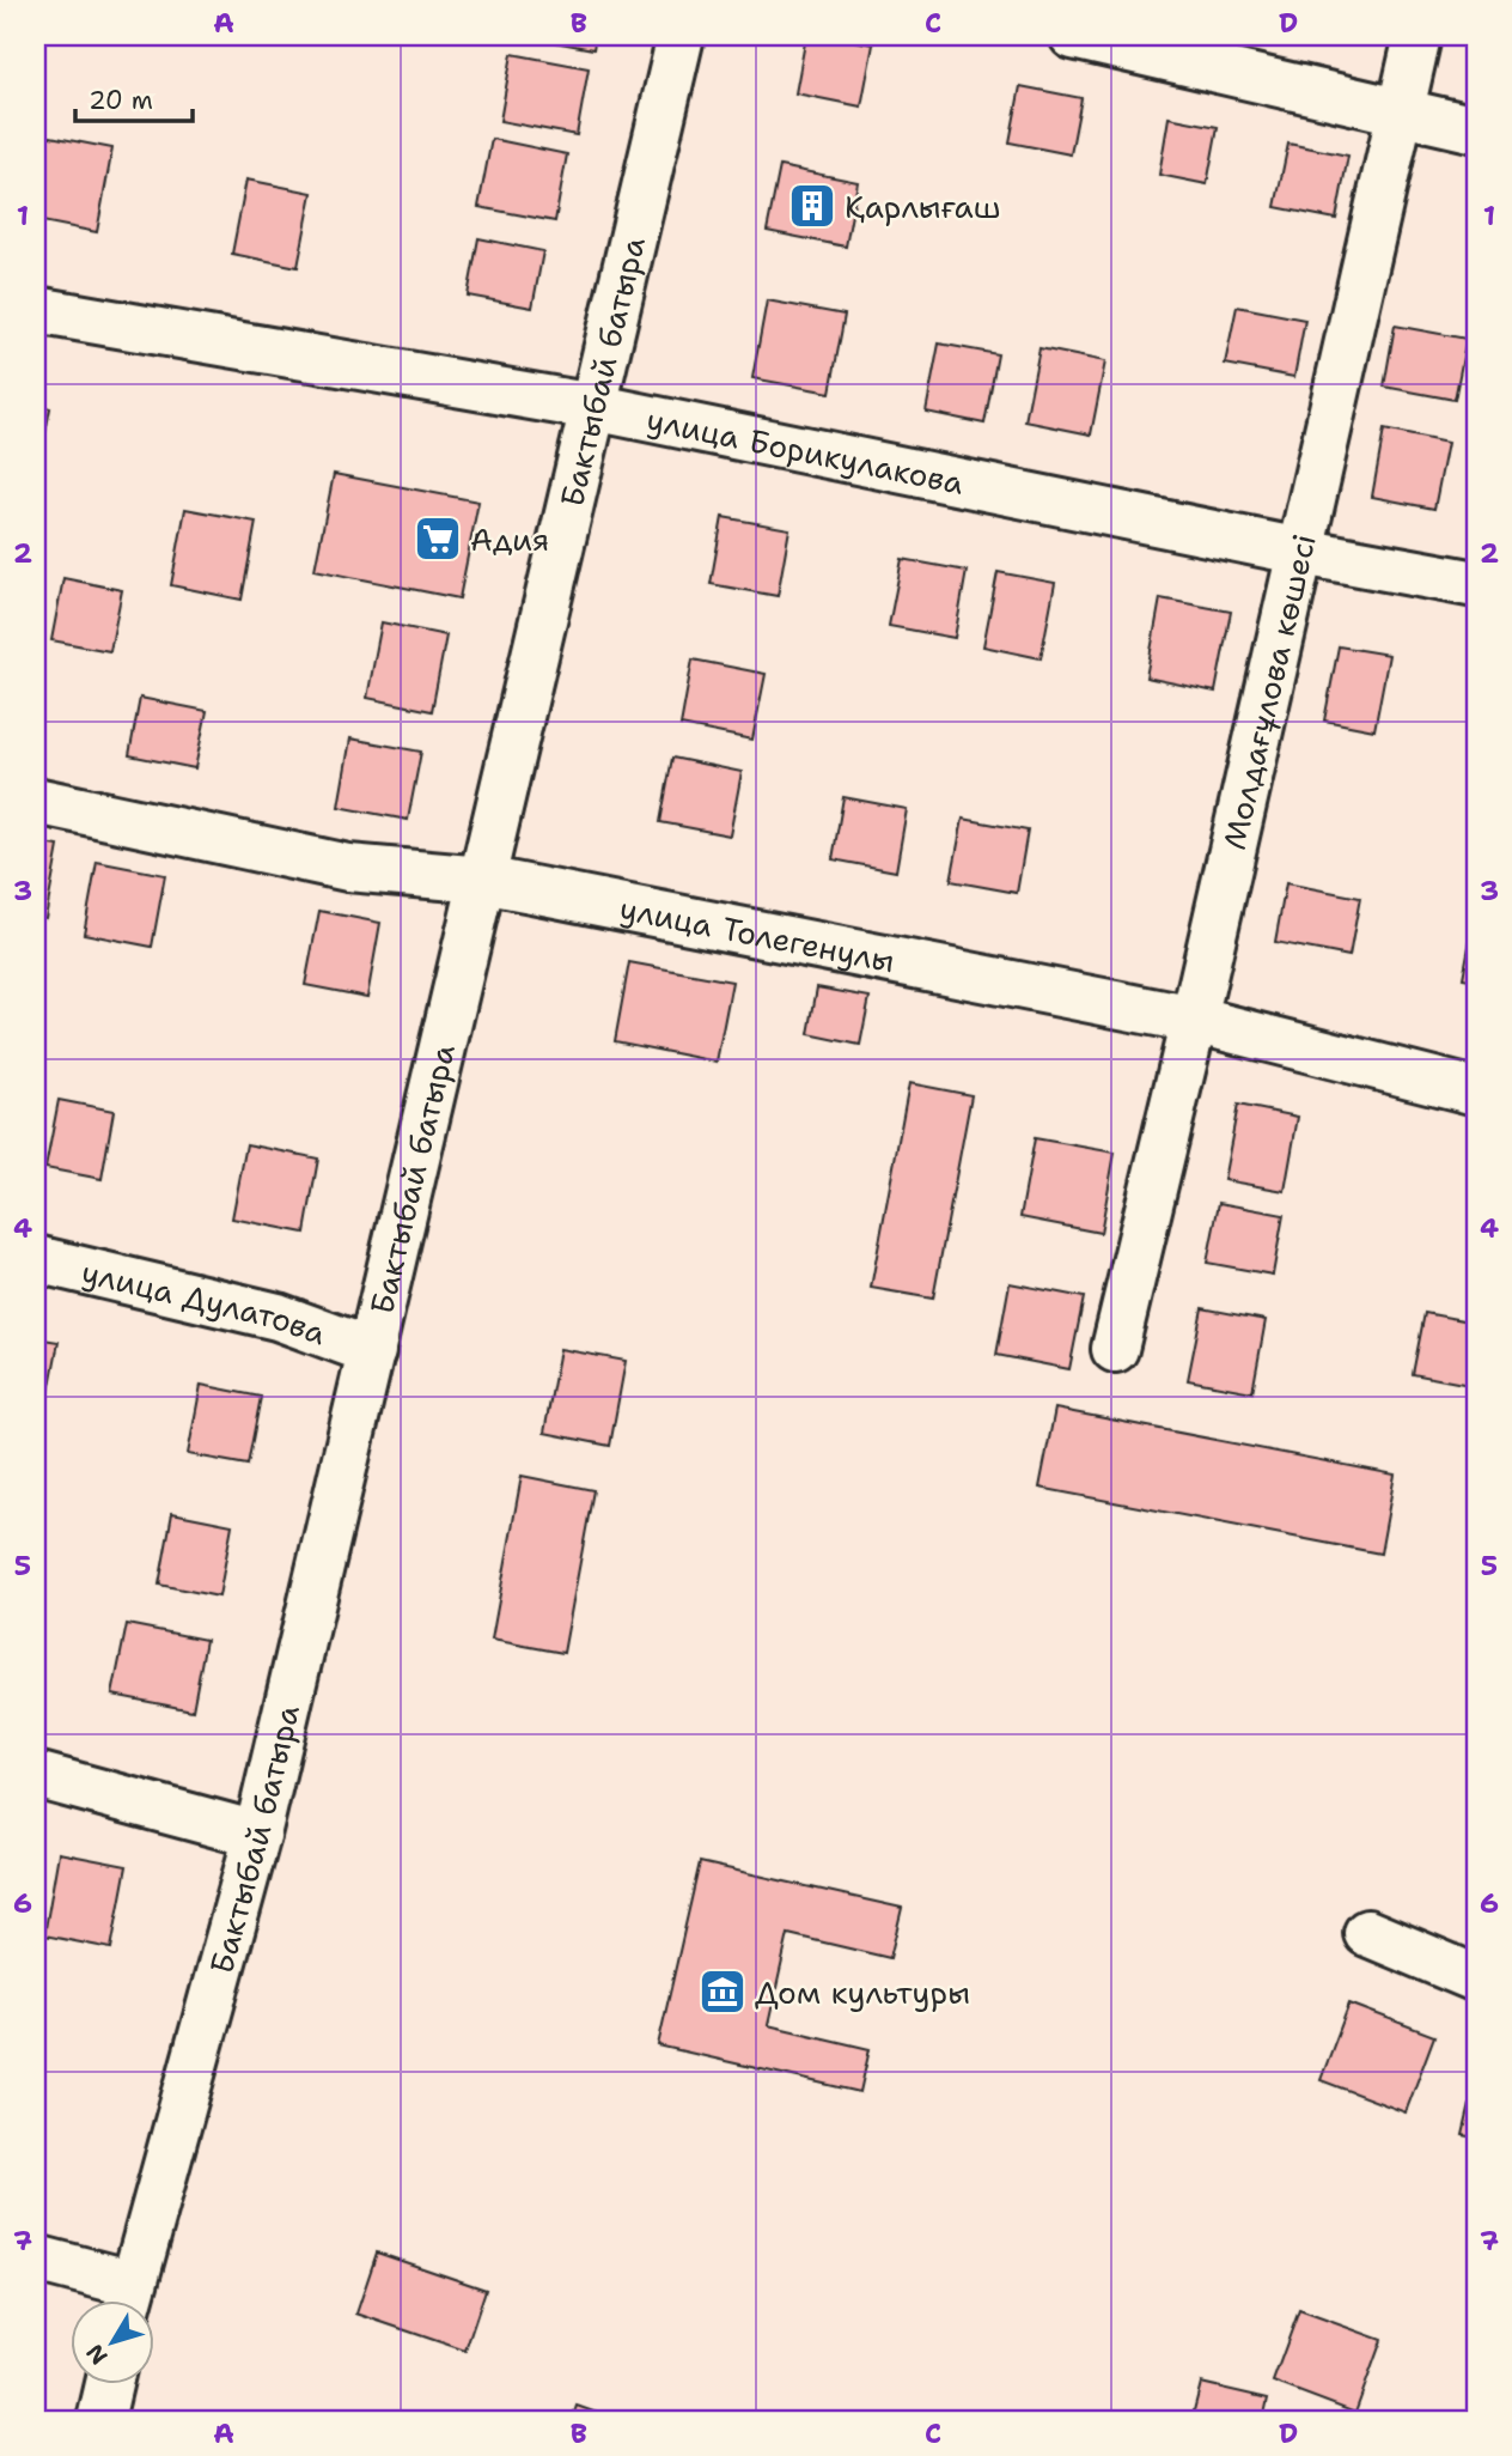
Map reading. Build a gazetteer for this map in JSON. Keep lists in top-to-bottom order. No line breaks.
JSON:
{"streets":{"street":["Бактыбай батыра","улица Борикулакова","Молдағұлова көшесі","улица Толегенулы","улица Дулатова"]},"crossings":[["Бактыбай батыра","улица Борикулакова"],["Бактыбай батыра","улица Толегенулы"],["Бактыбай батыра","улица Дулатова"],["улица Борикулакова","Молдағұлова көшесі"],["Молдағұлова көшесі","улица Толегенулы"]],"places":{"building":["Қарлығаш"],"supermarket":["Адия"],"museum":["Дом культуры"]},"scale_bar":"20 m","north":"bottom left","grid":{"columns":["A","B","C","D"],"rows":["1","2","3","4","5","6","7"]}}
